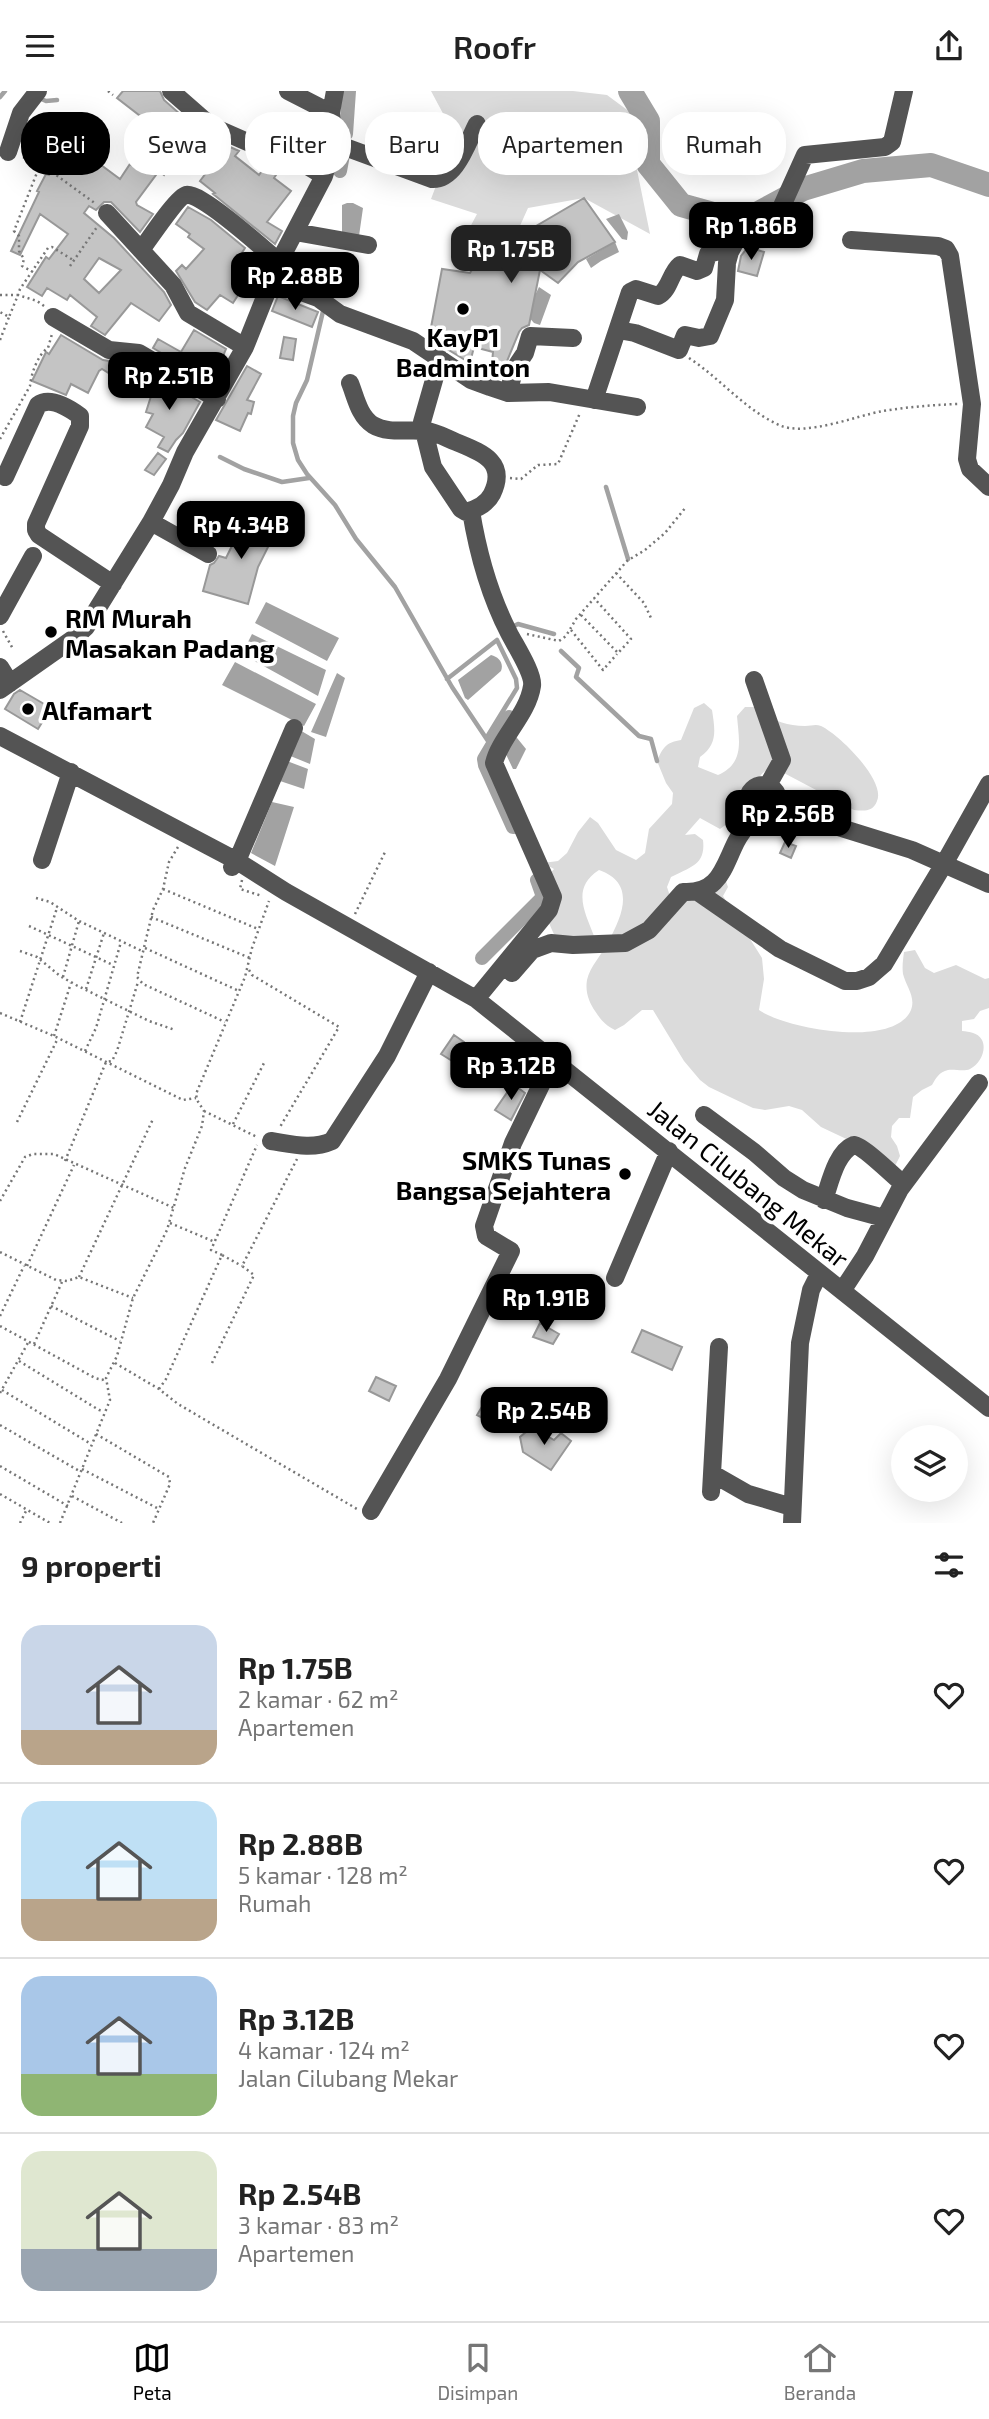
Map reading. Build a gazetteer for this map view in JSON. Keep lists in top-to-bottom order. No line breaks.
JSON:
{"streets":{"street":["Jalan Cilubang Mekar"]},"places":["KayP1 Badminton","RM Murah Masakan Padang","Alfamart","SMKS Tunas Bangsa Sejahtera"],"page":{"header":"Roofr","chip":["Beli","Sewa","Filter","Baru","Apartemen","Rumah"],"price":["Rp 1.86B","Rp 1.75B","Rp 2.88B","Rp 2.51B","Rp 4.34B","Rp 2.56B","Rp 3.12B","Rp 1.91B","Rp 2.54B"],"heading":"9 properti","list":[{"name":"Rp 1.75B","note":"2 kamar · 62 m² · Apartemen"},{"name":"Rp 2.88B","note":"5 kamar · 128 m² · Rumah"},{"name":"Rp 3.12B","note":"4 kamar · 124 m² · Jalan Cilubang Mekar"},{"name":"Rp 2.54B","note":"3 kamar · 83 m² · Apartemen"}],"tabs":["Peta","Disimpan","Beranda"]}}
